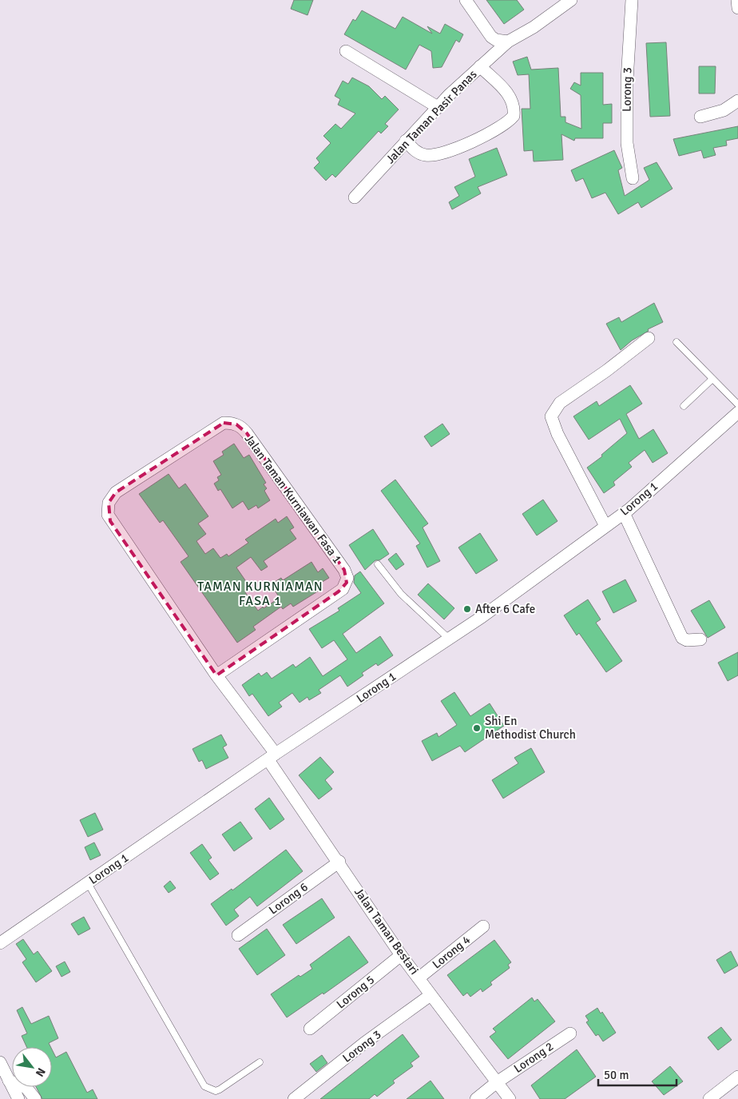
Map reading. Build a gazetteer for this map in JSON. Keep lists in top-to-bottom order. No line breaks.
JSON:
{"streets":{"street":["Lorong 3","Jalan Taman Pasir Panas","Jalan Taman Kurniawan Fasa 1","Lorong 1","Lorong 6","Jalan Taman Bestari","Lorong 4","Lorong 5","Lorong 2"]},"crossings":[["Lorong 3","Jalan Taman Bestari"],["Jalan Taman Kurniawan Fasa 1","Lorong 1"],["Jalan Taman Kurniawan Fasa 1","Jalan Taman Bestari"],["Lorong 1","Jalan Taman Bestari"],["Lorong 6","Jalan Taman Bestari"],["Jalan Taman Bestari","Lorong 4"],["Jalan Taman Bestari","Lorong 5"],["Jalan Taman Bestari","Lorong 2"]],"districts":["TAMAN KURNIAMAN FASA 1"],"places":["After 6 Cafe","Shi En Methodist Church"],"scale_bar":"50 m","north":"bottom right"}
